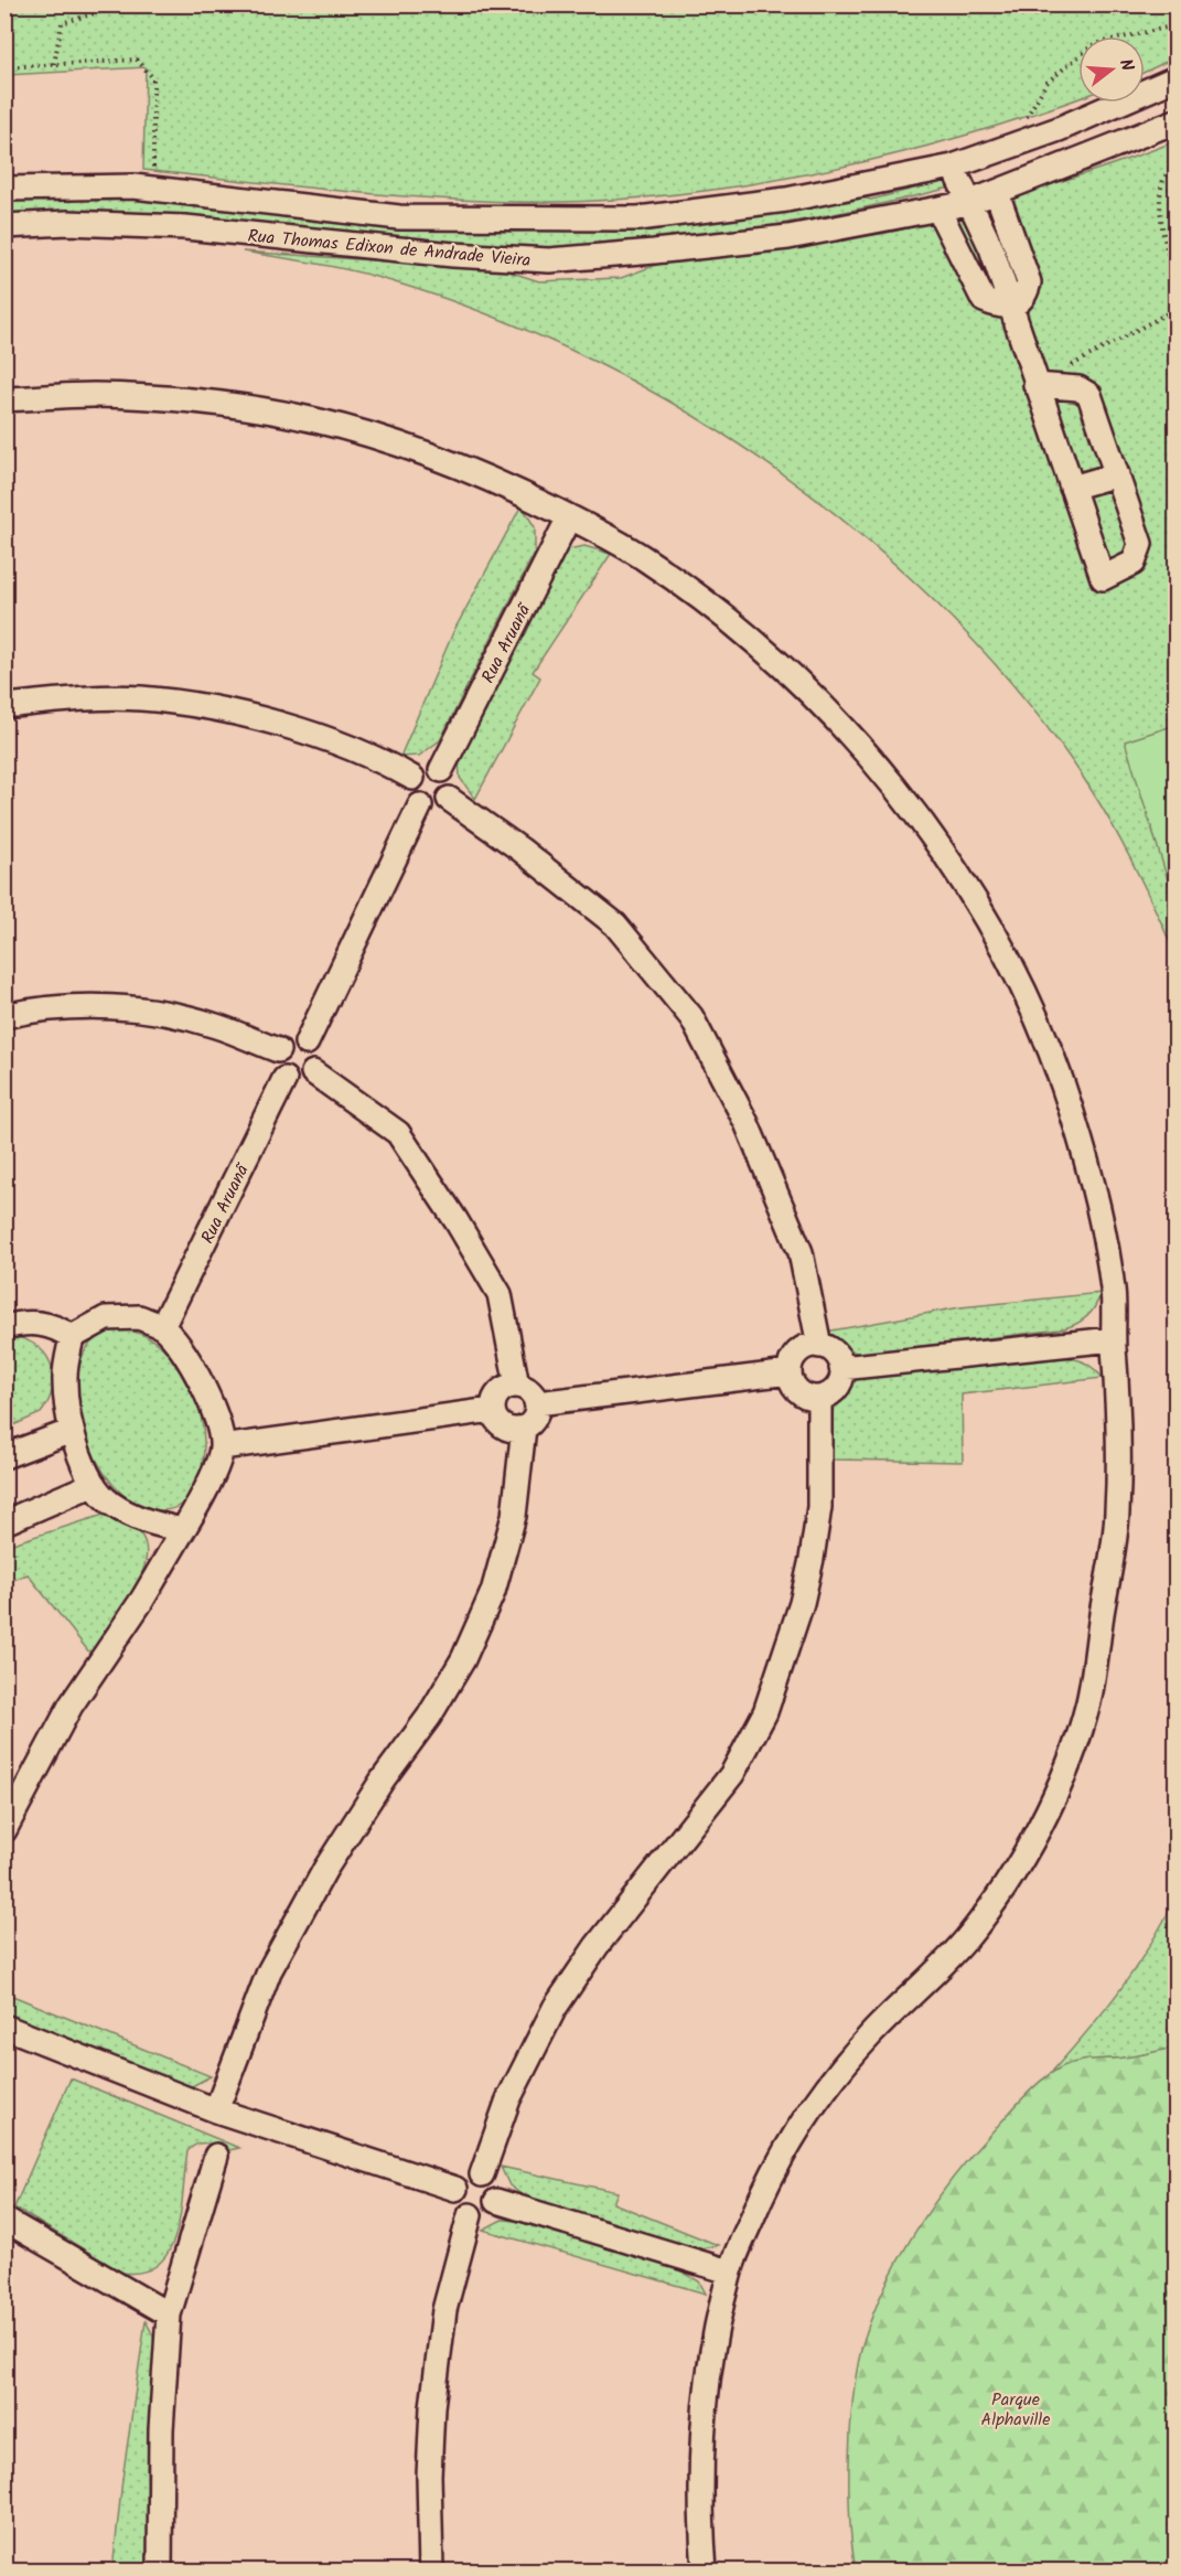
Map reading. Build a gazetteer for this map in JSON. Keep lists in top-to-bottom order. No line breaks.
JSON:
{"streets":{"street":["Rua Thomas Edixon de Andrade Vieira","Rua Aruanã"]},"parks":["Parque Alphaville"],"north":"right"}
